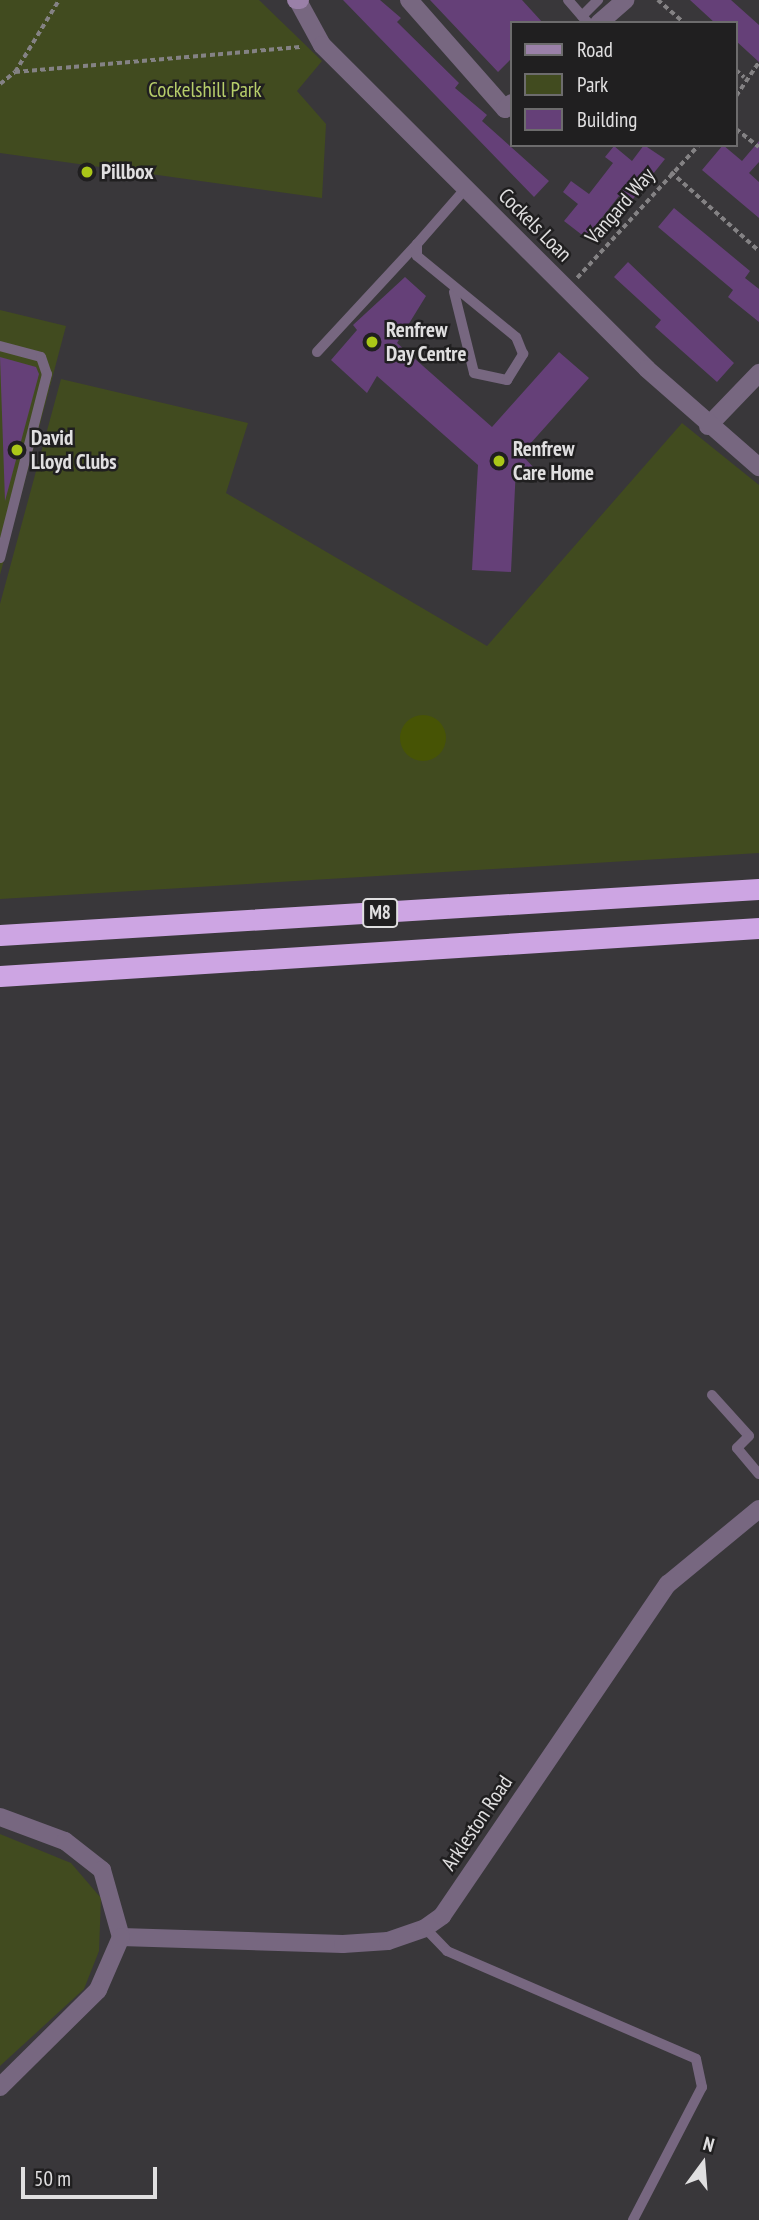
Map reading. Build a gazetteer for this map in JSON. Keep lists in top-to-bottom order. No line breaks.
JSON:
{"streets":{"highway":["M8"],"street":["Cockels Loan","Arkleston Road"],"path":["Vangard Way"]},"crossings":[["Vangard Way","Cockels Loan"]],"parks":["Cockelshill Park"],"places":["Pillbox","Renfrew Day Centre","David Lloyd Clubs","Renfrew Care Home"],"legend":["Road","Park","Building"],"scale_bar":"50 m","north":"top"}
